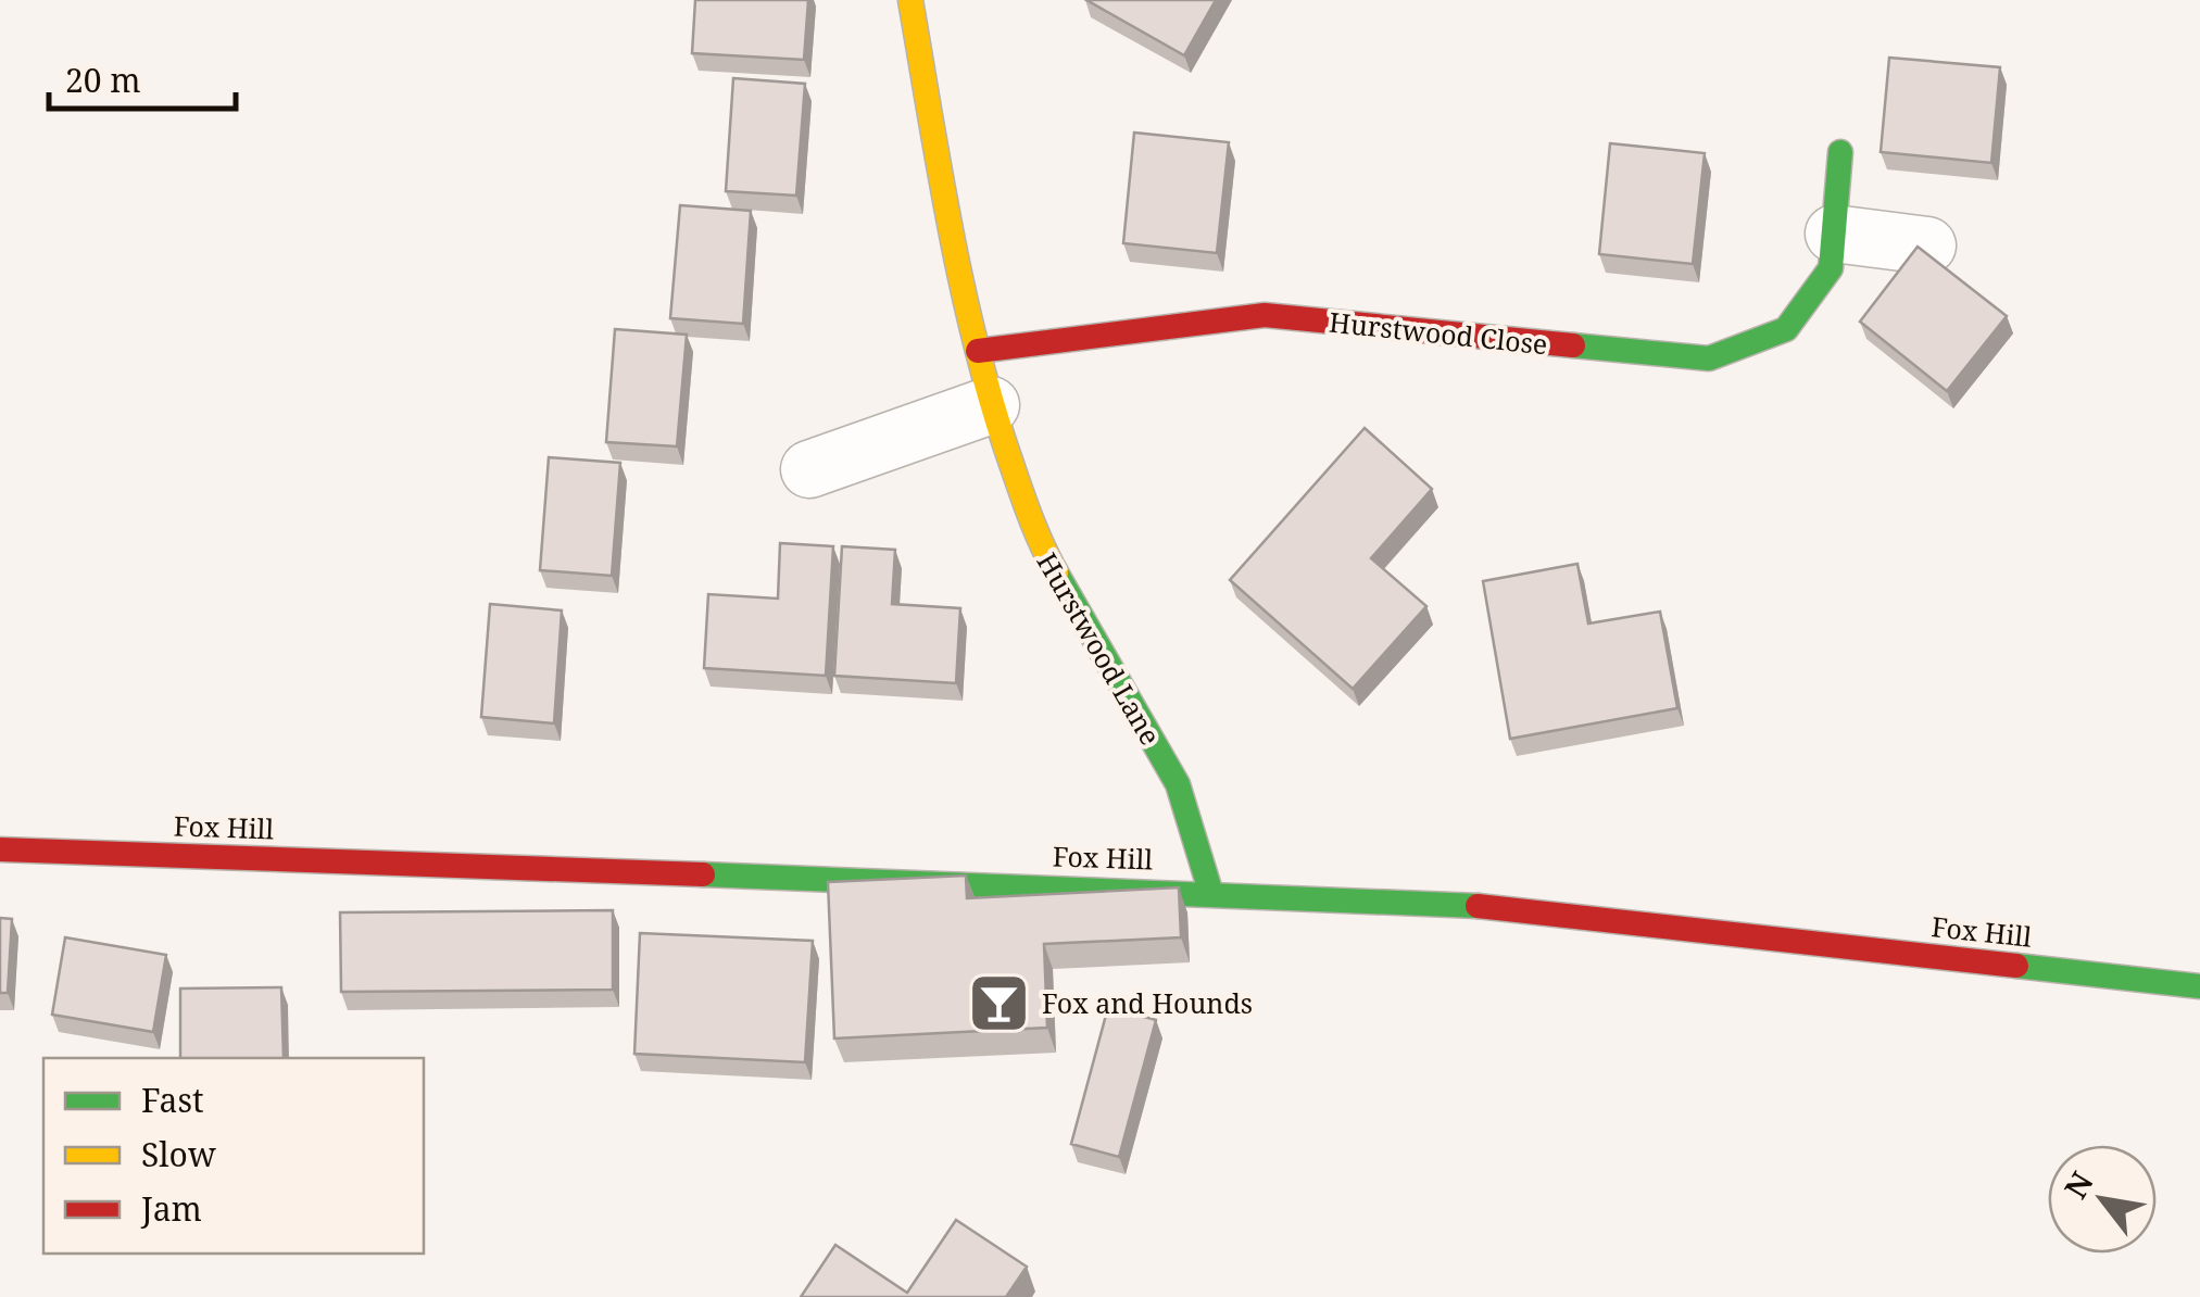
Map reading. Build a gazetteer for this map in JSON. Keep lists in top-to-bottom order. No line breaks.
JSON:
{"streets":{"main road":["Hurstwood Close","Hurstwood Lane","Fox Hill"]},"crossings":[["Hurstwood Close","Hurstwood Lane"],["Hurstwood Lane","Fox Hill"]],"places":{"bar":["Fox and Hounds"]},"legend":["Fast","Slow","Jam"],"scale_bar":"20 m","north":"top left"}
